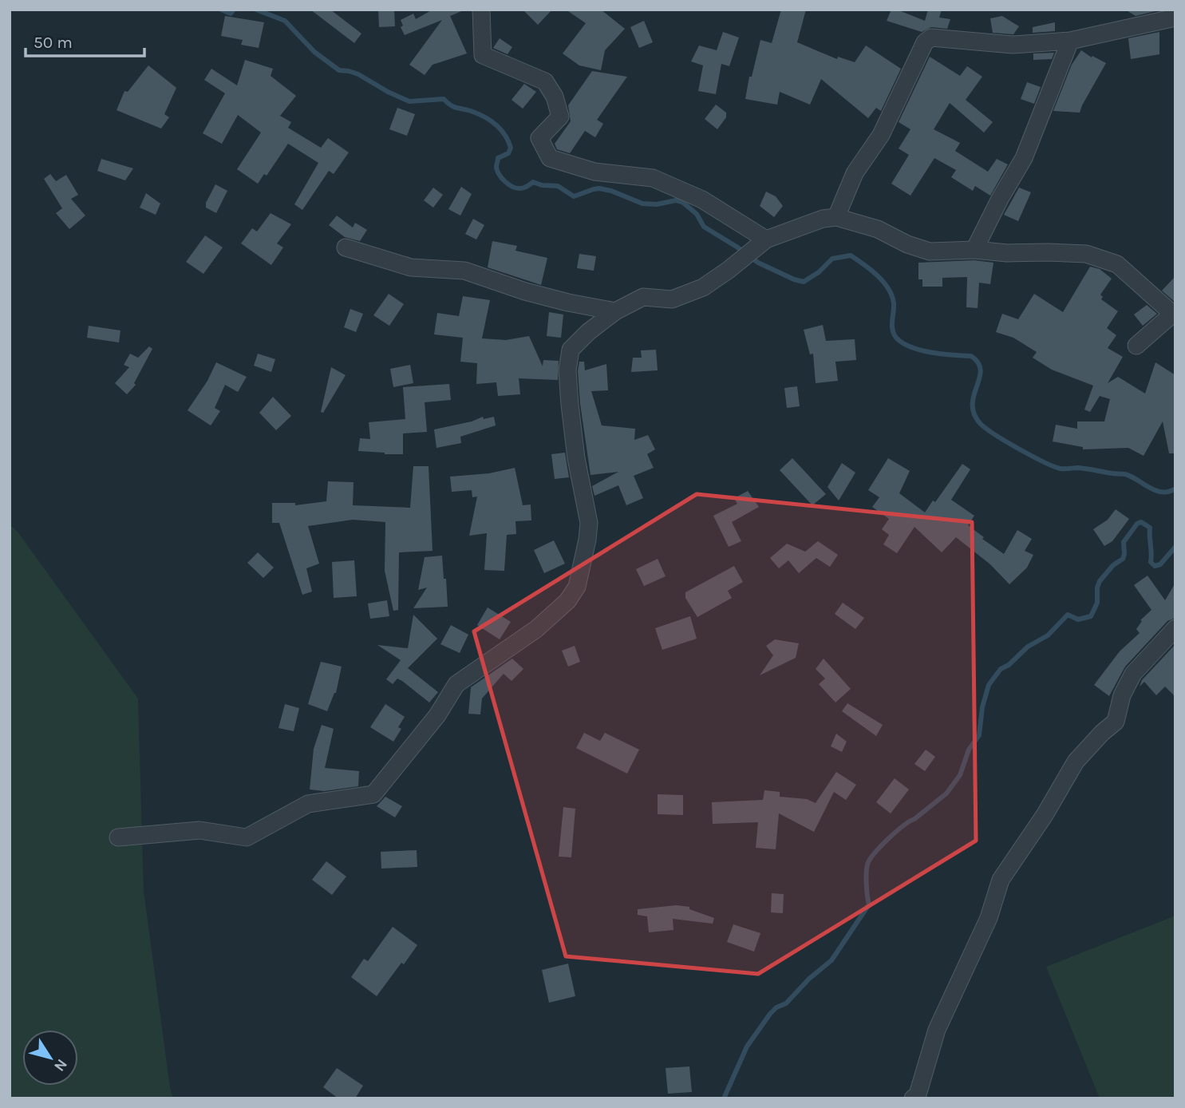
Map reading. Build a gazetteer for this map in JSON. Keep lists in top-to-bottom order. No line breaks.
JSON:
{"scale_bar":"50 m","north":"bottom right"}
